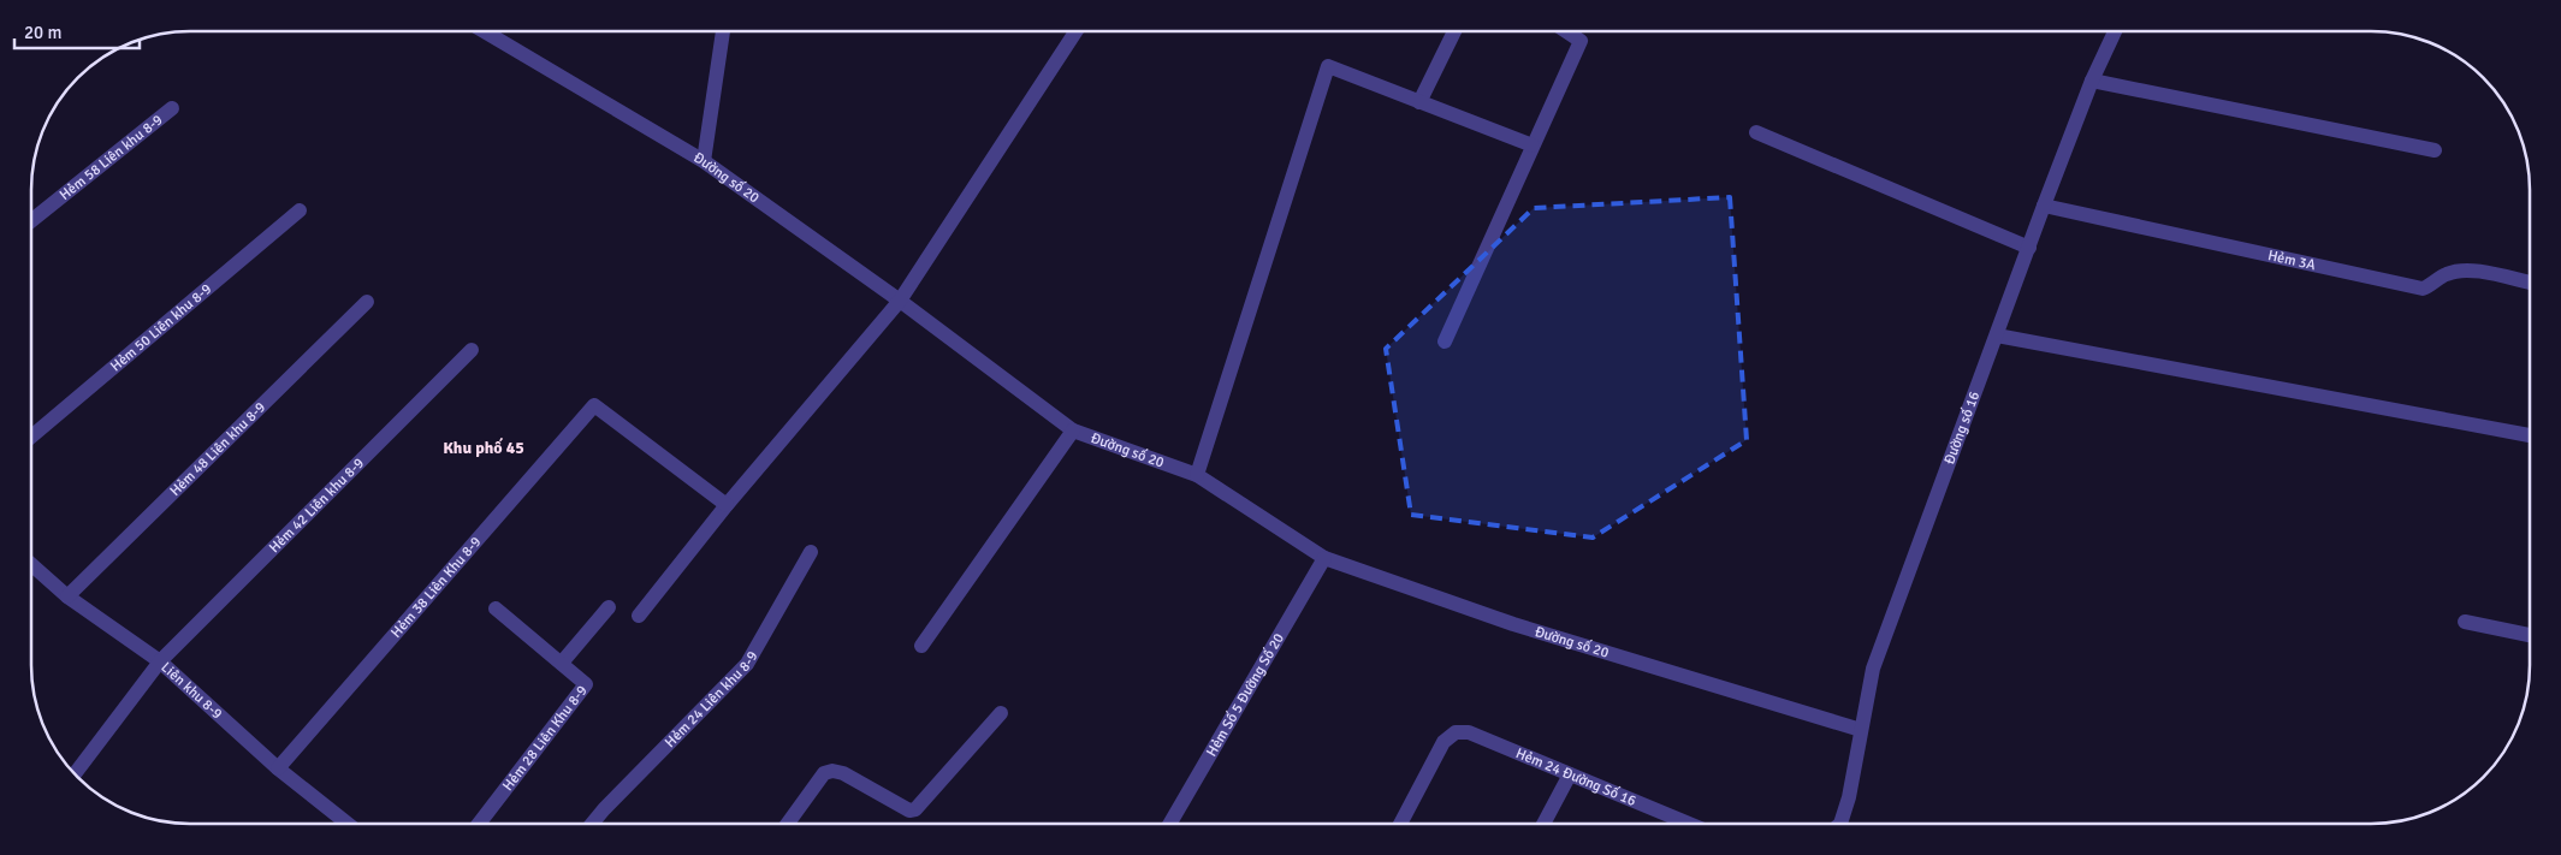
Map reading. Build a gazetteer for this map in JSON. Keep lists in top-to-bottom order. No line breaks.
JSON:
{"streets":{"street":["Hẻm 58 Liên khu 8-9","Đường số 20","Hẻm 3A","Hẻm 50 Liên khu 8-9","Đường số 16","Hẻm 48 Liên khu 8-9","Hẻm 42 Liên khu 8-9","Hẻm 38 Liên Khu 8-9","Liên khu 8-9","Hẻm Số 5 Đường Số 20","Hẻm 24 Liên khu 8-9","Hẻm 28 Liên Khu 8-9","Hẻm 24 Đường Số 16"]},"crossings":[["Đường số 20","Đường số 16"],["Đường số 20","Hẻm Số 5 Đường Số 20"],["Hẻm 3A","Đường số 16"],["Hẻm 48 Liên khu 8-9","Liên khu 8-9"],["Hẻm 42 Liên khu 8-9","Liên khu 8-9"],["Hẻm 38 Liên Khu 8-9","Liên khu 8-9"]],"districts":["Khu phố 45"],"scale_bar":"20 m"}
